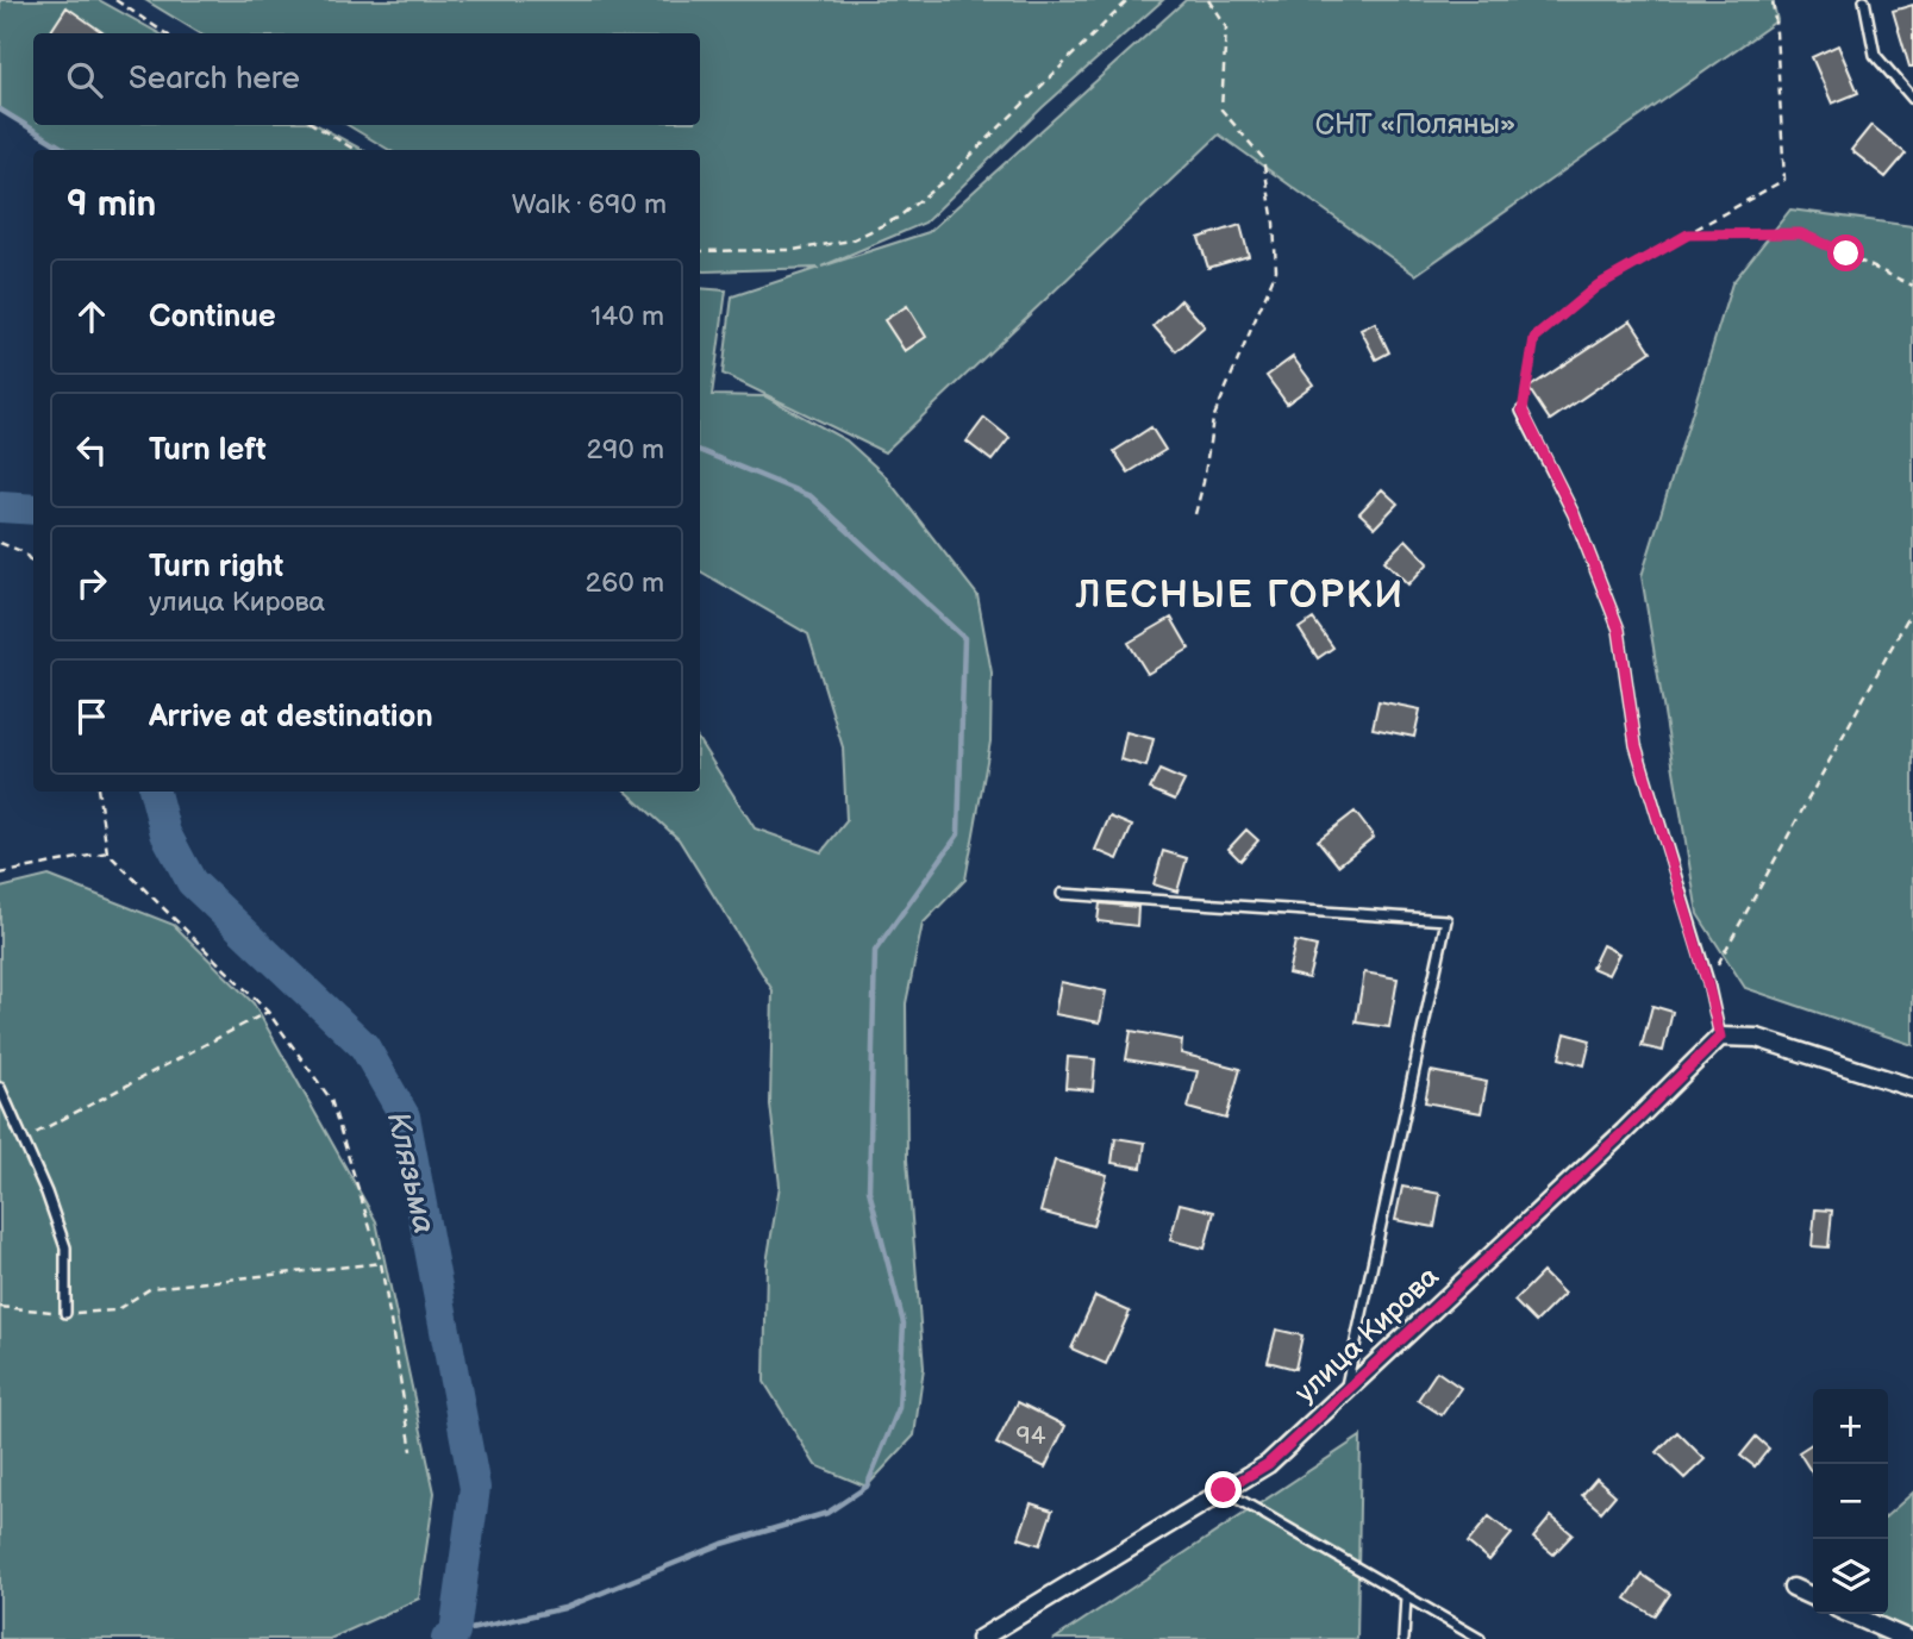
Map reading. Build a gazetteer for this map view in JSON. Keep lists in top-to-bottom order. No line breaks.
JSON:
{"streets":{"street":["улица Кирова"]},"districts":["ЛЕСНЫЕ ГОРКИ"],"water":["Клязьма"],"parks":["СНТ «Поляны»"],"house_numbers":["94"],"page":{"search":"Search here","heading":["9 min","Walk · 690 m"],"list":[["Continue","140 m"],["Turn left","290 m"],["Turn right","улица Кирова","260 m"],"Arrive at destination"],"map_buttons":["+","−"]}}
